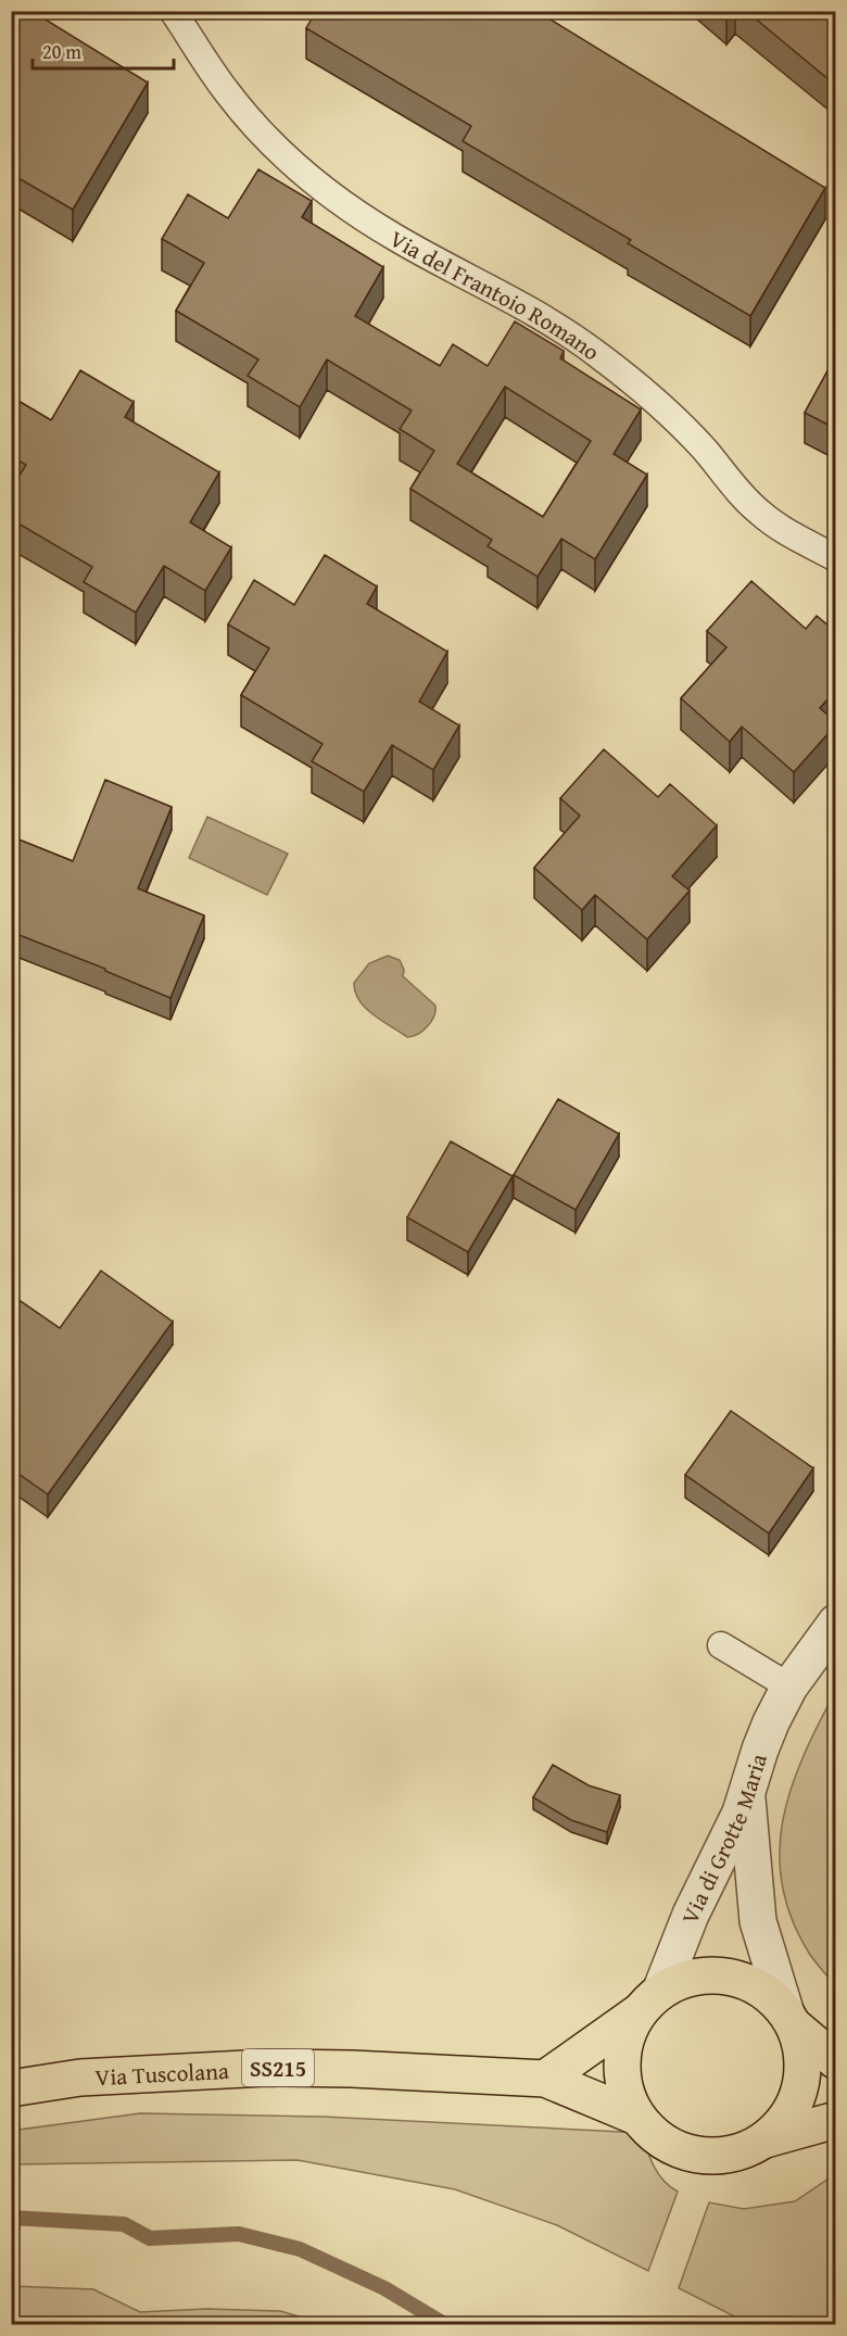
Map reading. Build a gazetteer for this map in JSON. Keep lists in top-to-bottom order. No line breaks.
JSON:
{"streets":{"main road":["SS215","Via Tuscolana"],"street":["Via di Grotte Maria"],"lane":["Via del Frantoio Romano"]},"crossings":[["Via di Grotte Maria","Via Tuscolana"]],"scale_bar":"20 m"}
